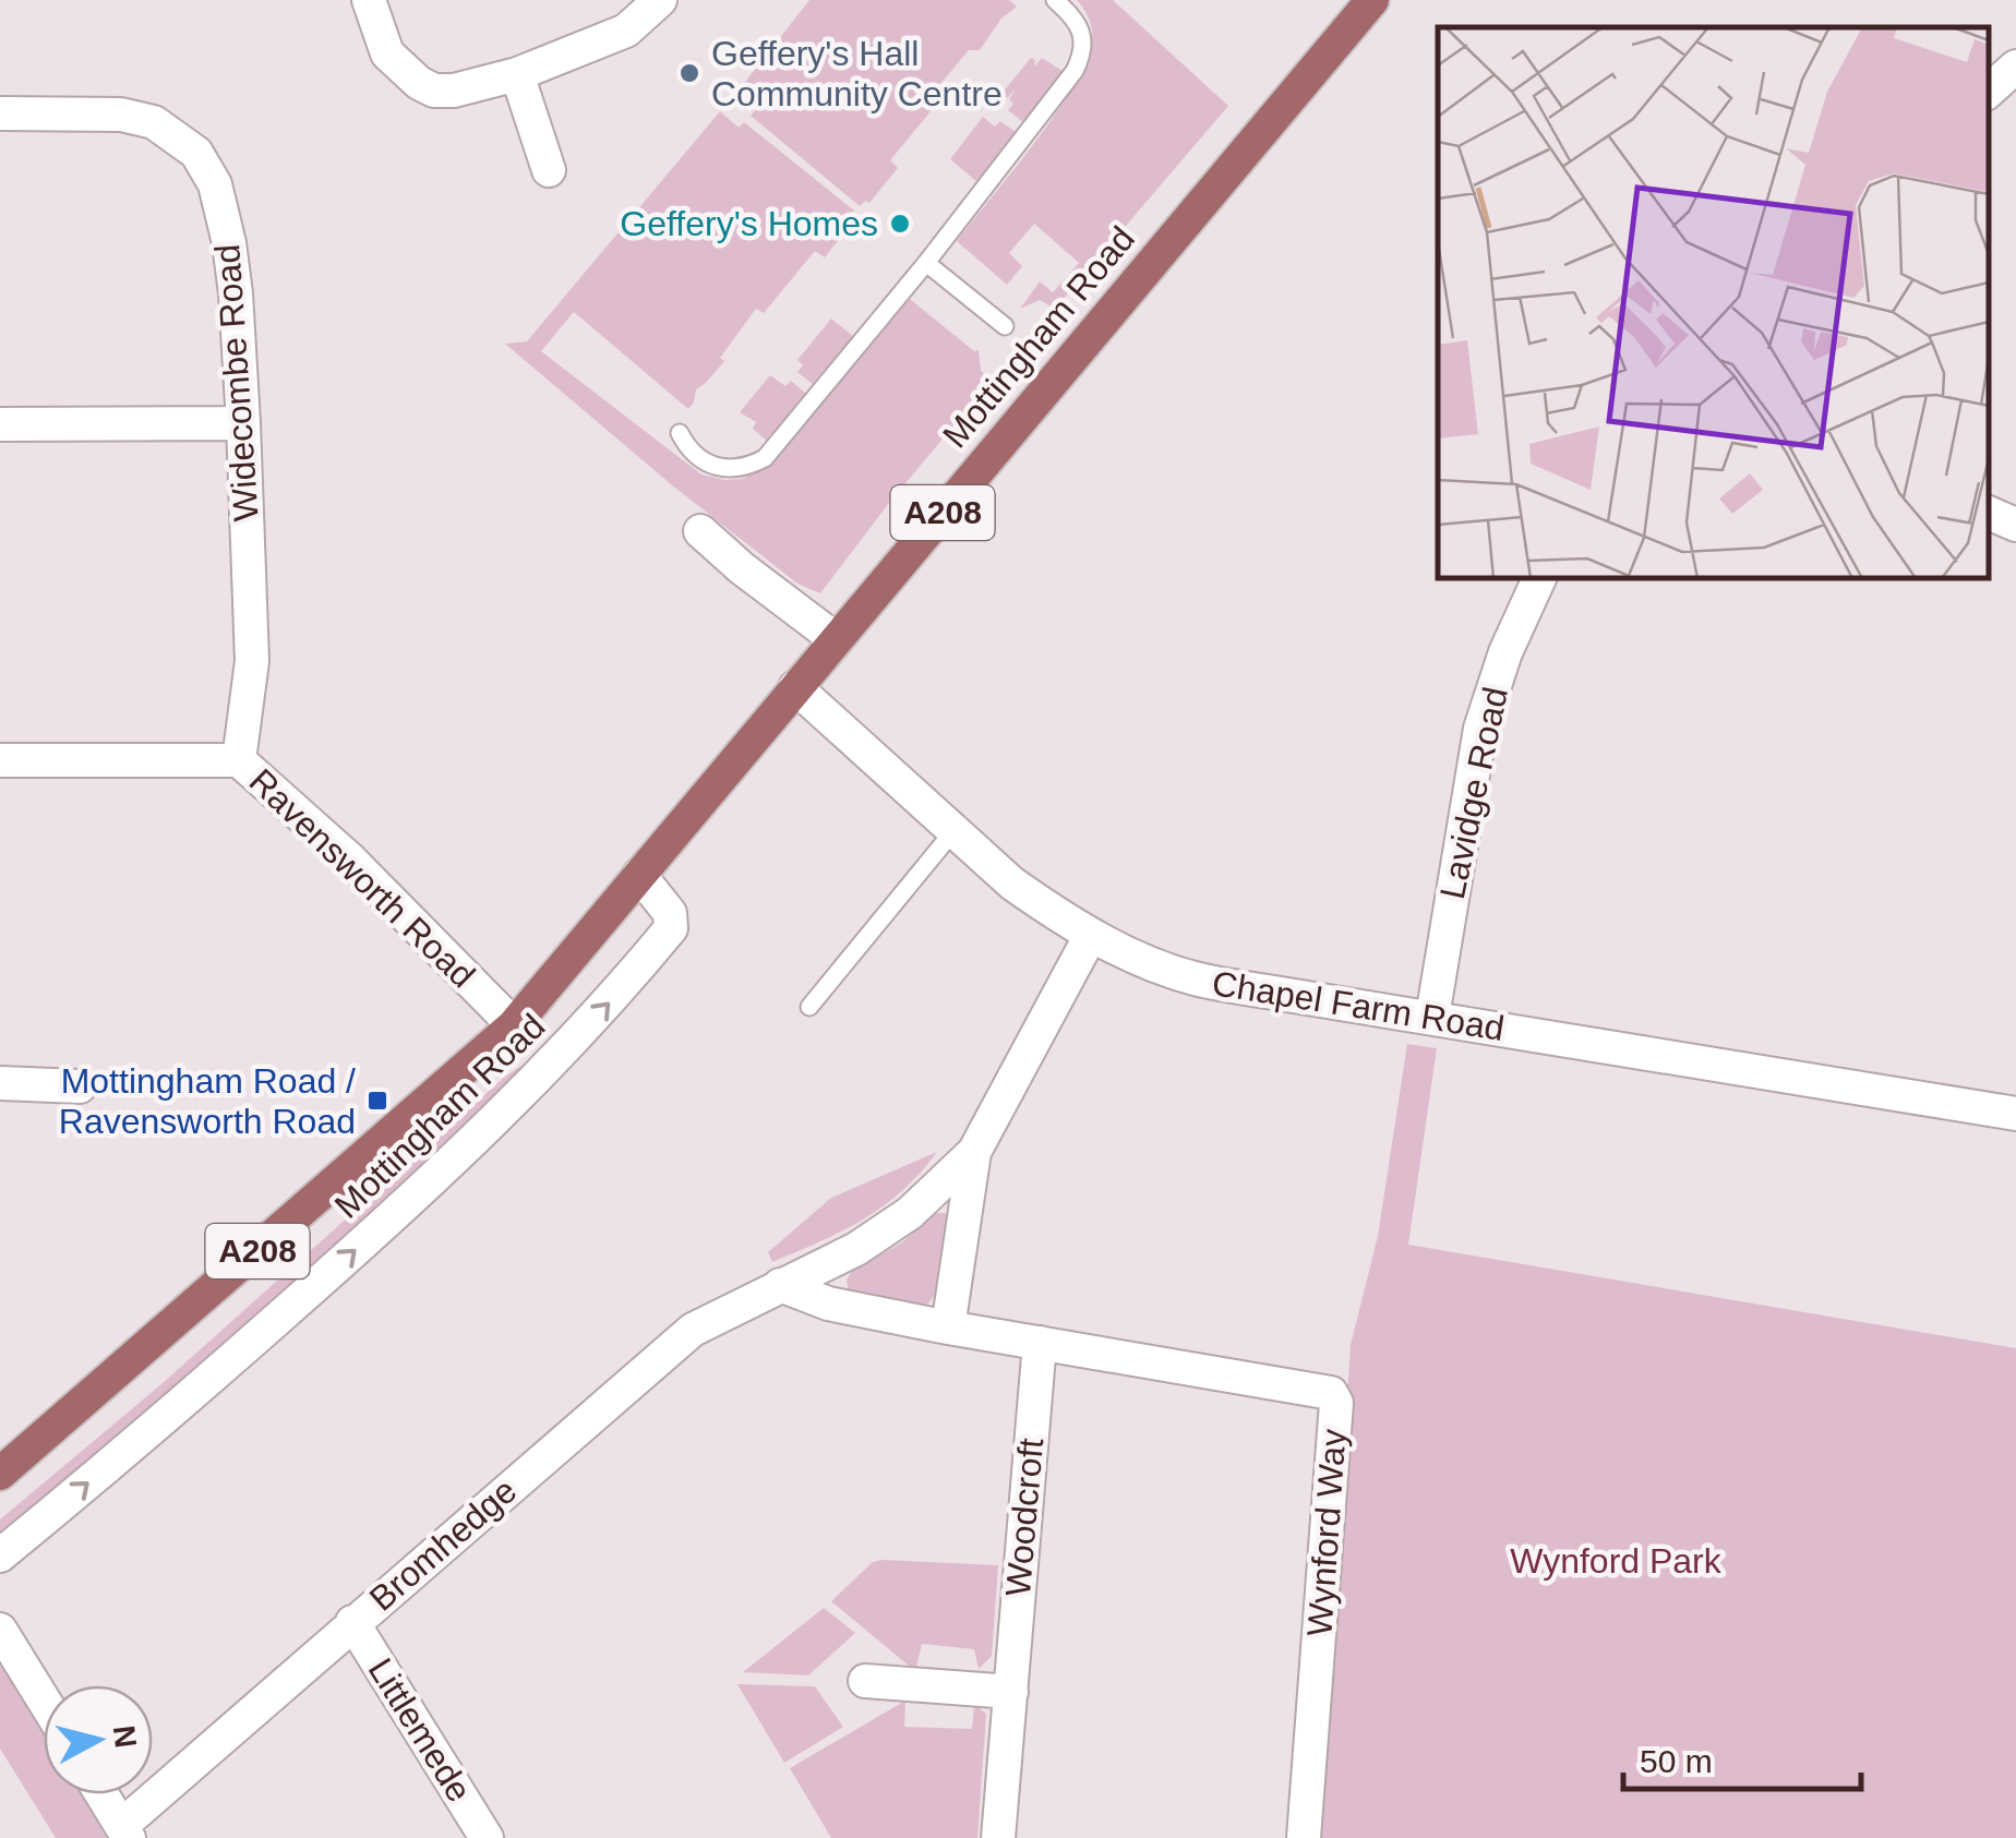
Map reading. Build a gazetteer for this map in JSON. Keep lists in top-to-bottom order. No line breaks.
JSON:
{"streets":{"main road":["Mottingham Road","A208"],"street":["Widecombe Road","Lavidge Road","Ravensworth Road","Chapel Farm Road","Woodcroft","Wynford Way","Bromhedge","Littlemede"]},"crossings":[["Mottingham Road","Ravensworth Road"],["Mottingham Road","Chapel Farm Road"],["Widecombe Road","Ravensworth Road"],["Lavidge Road","Chapel Farm Road"],["Chapel Farm Road","Bromhedge"],["Woodcroft","Wynford Way"],["Bromhedge","Littlemede"]],"parks":["Wynford Park"],"places":{"other":["Geffery's Hall Community Centre","Geffery's Homes"],"transit":["Mottingham Road / Ravensworth Road"]},"scale_bar":"50 m","north":"right"}
